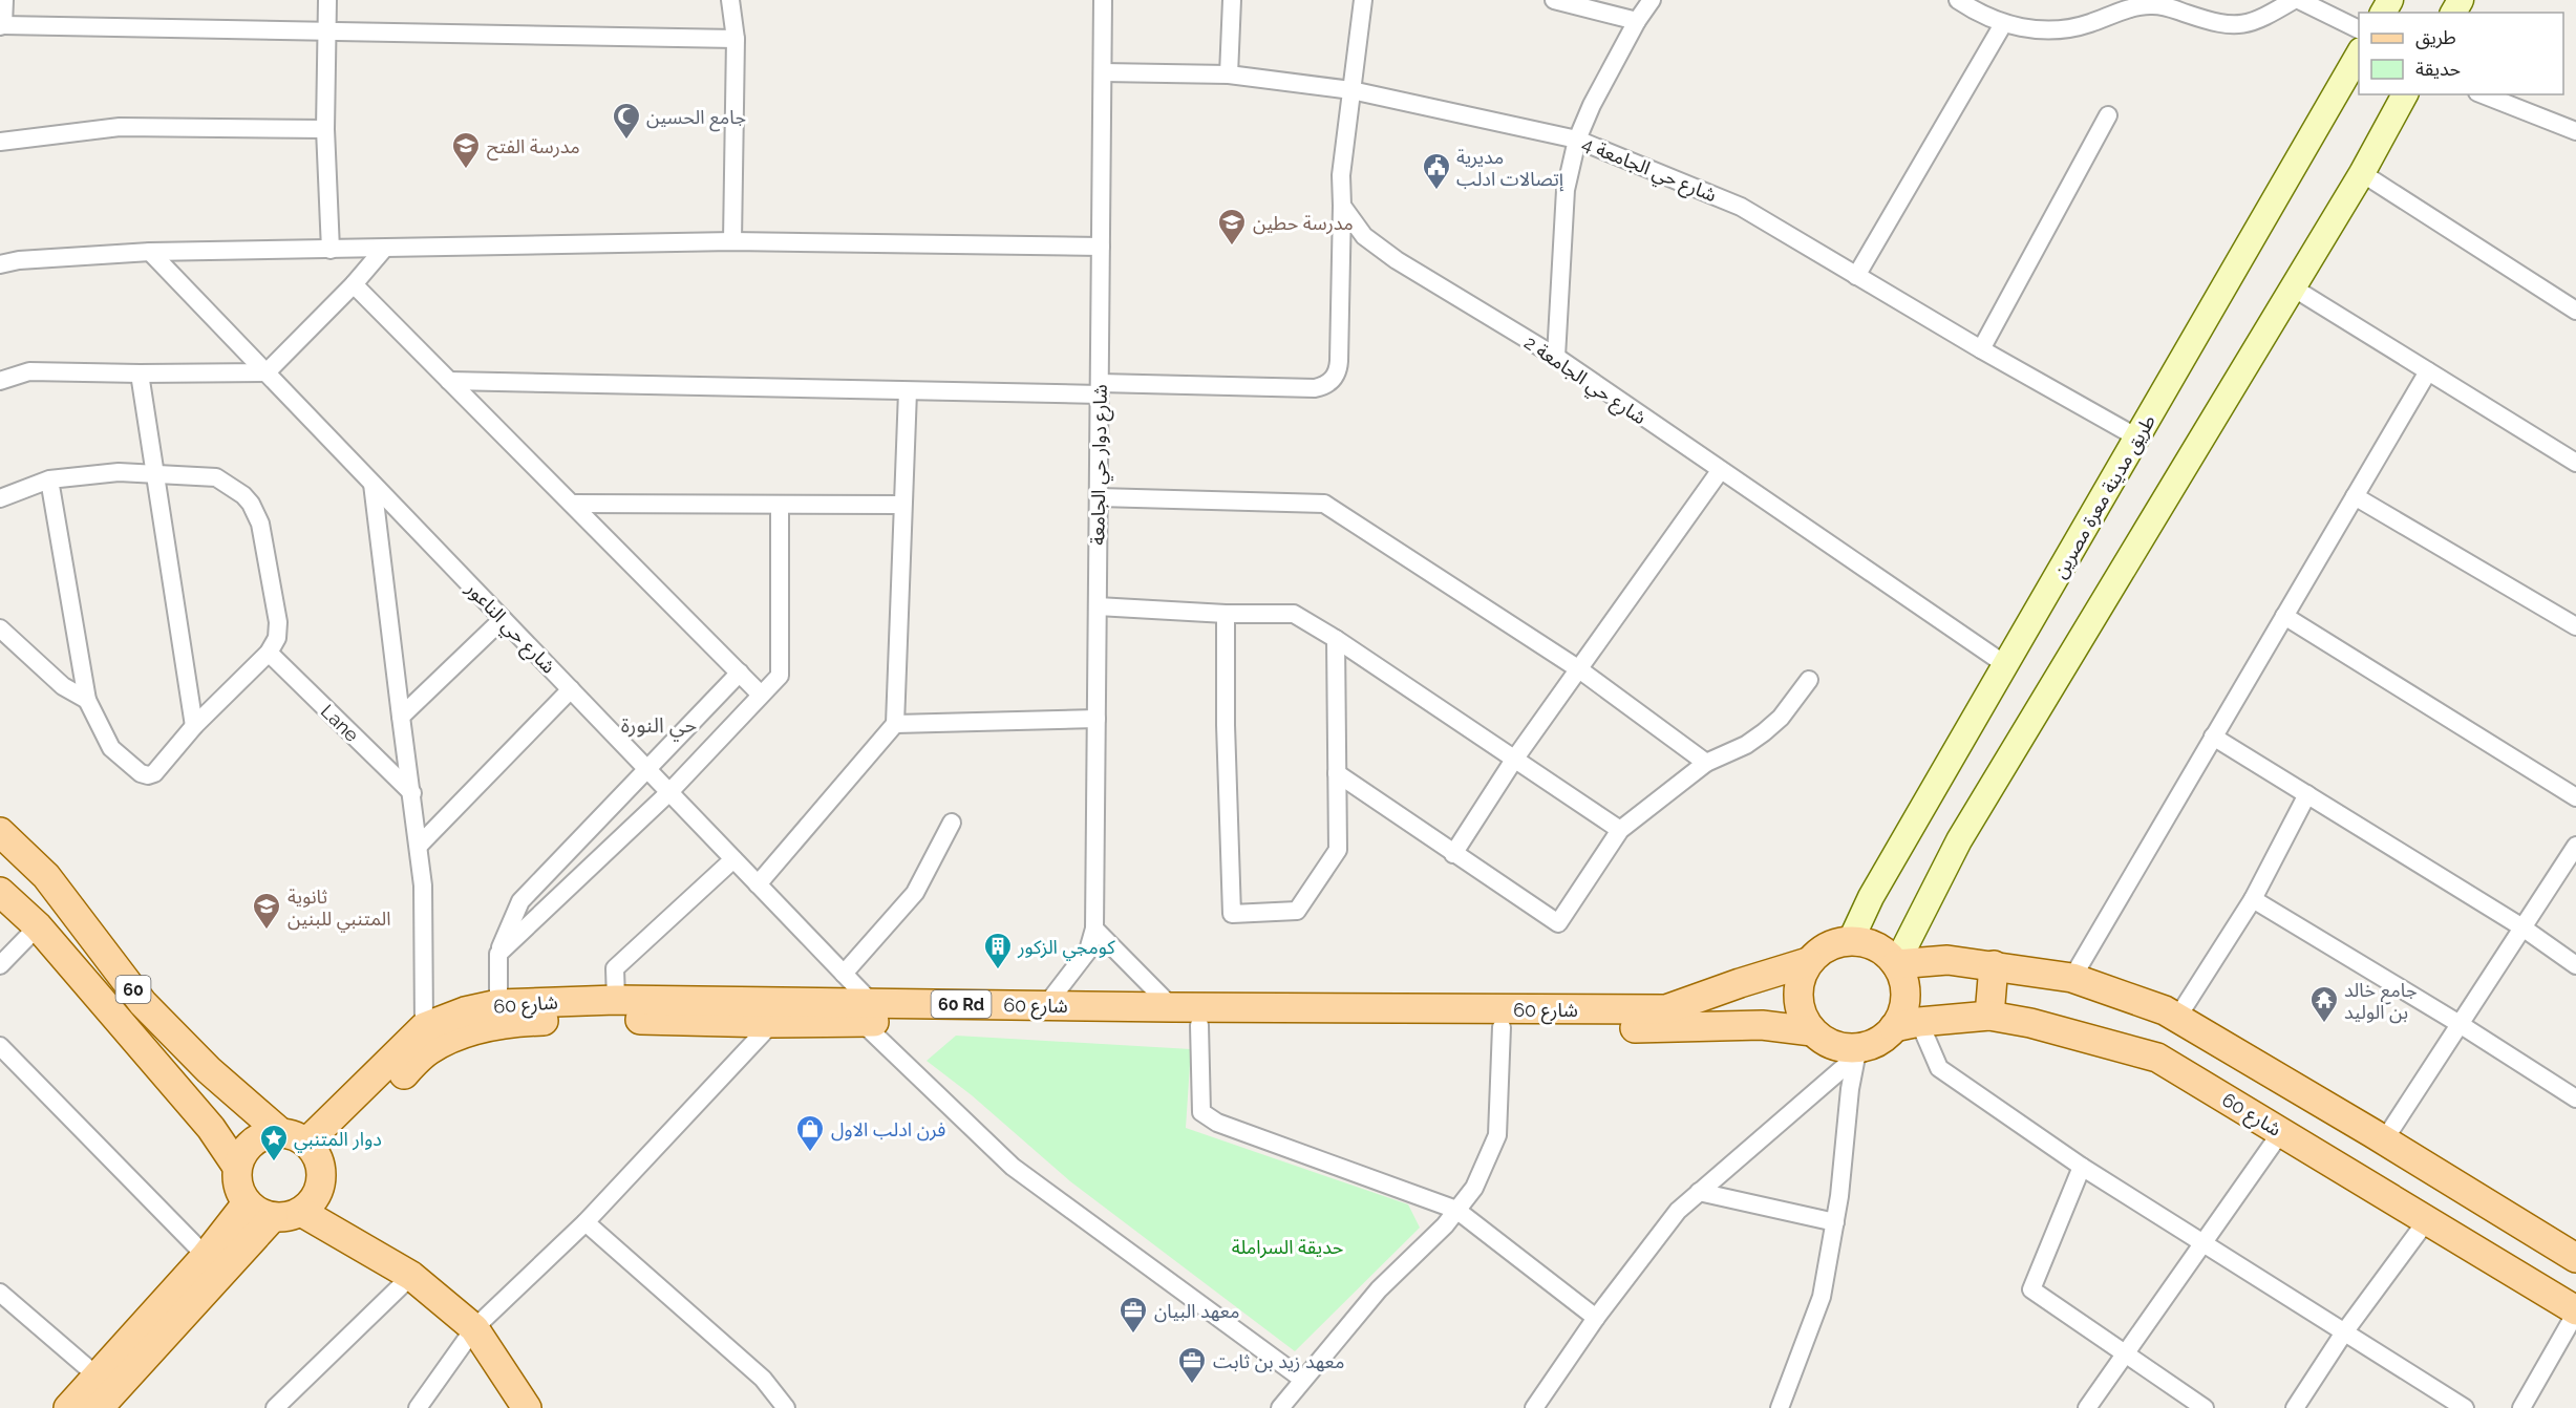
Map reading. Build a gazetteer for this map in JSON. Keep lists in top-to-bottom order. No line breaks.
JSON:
{"streets":{"main road":["طريق مدينة معرة مصرين","60","شارع 60","60 Rd"],"street":["شارع حي الجامعة 4","شارع حي الجامعة 2","شارع دوار حي الجامعة","شارع حي الناعور","Lane"]},"crossings":[["شارع حي الجامعة 4","شارع دوار حي الجامعة"],["شارع حي الجامعة 4","طريق مدينة معرة مصرين"],["شارع حي الجامعة 2","طريق مدينة معرة مصرين"],["شارع دوار حي الجامعة","شارع 60"],["طريق مدينة معرة مصرين","شارع 60"],["شارع حي الناعور","شارع 60"],["60","شارع 60"]],"districts":["حي النورة"],"parks":["حديقة السراملة"],"places":{"mosque":["جامع الحسين"],"school or university":["مدرسة الفتح","مدرسة حطين","ثانوية المتنبي للبنين"],"public building":["مديرية إتصالات ادلب"],"building":["كومجي الزكور"],"temple":["جامع خالد بن الوليد"],"shop":["فرن ادلب الاول"],"place":["دوار المتنبي"],"office":["معهد البيان","معهد زيد بن ثابت"]},"legend":["طريق","حديقة"]}
